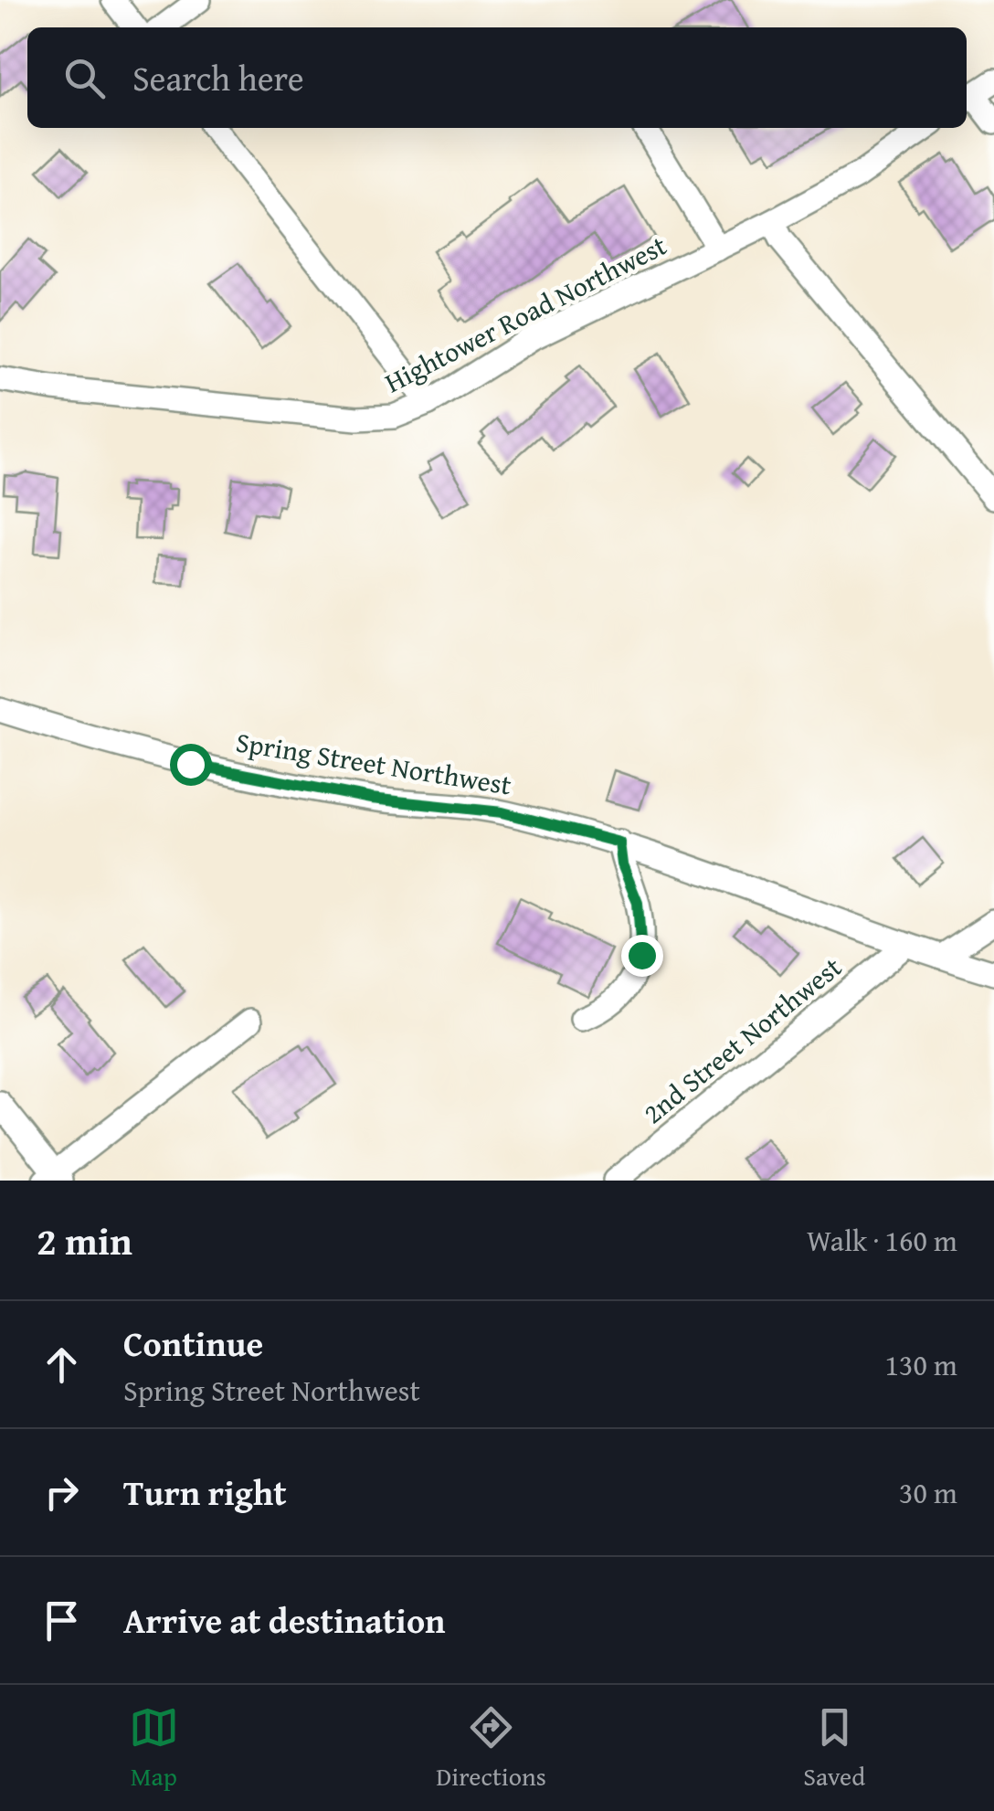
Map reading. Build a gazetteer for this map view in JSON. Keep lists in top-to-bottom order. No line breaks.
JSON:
{"streets":{"street":["Hightower Road Northwest","Spring Street Northwest","2nd Street Northwest"]},"crossings":[["Spring Street Northwest","2nd Street Northwest"]],"page":{"search":"Search here","heading":["2 min","Walk · 160 m"],"list":[["Continue","Spring Street Northwest","130 m"],["Turn right","30 m"],"Arrive at destination"],"nav":["Map","Directions","Saved"]}}
